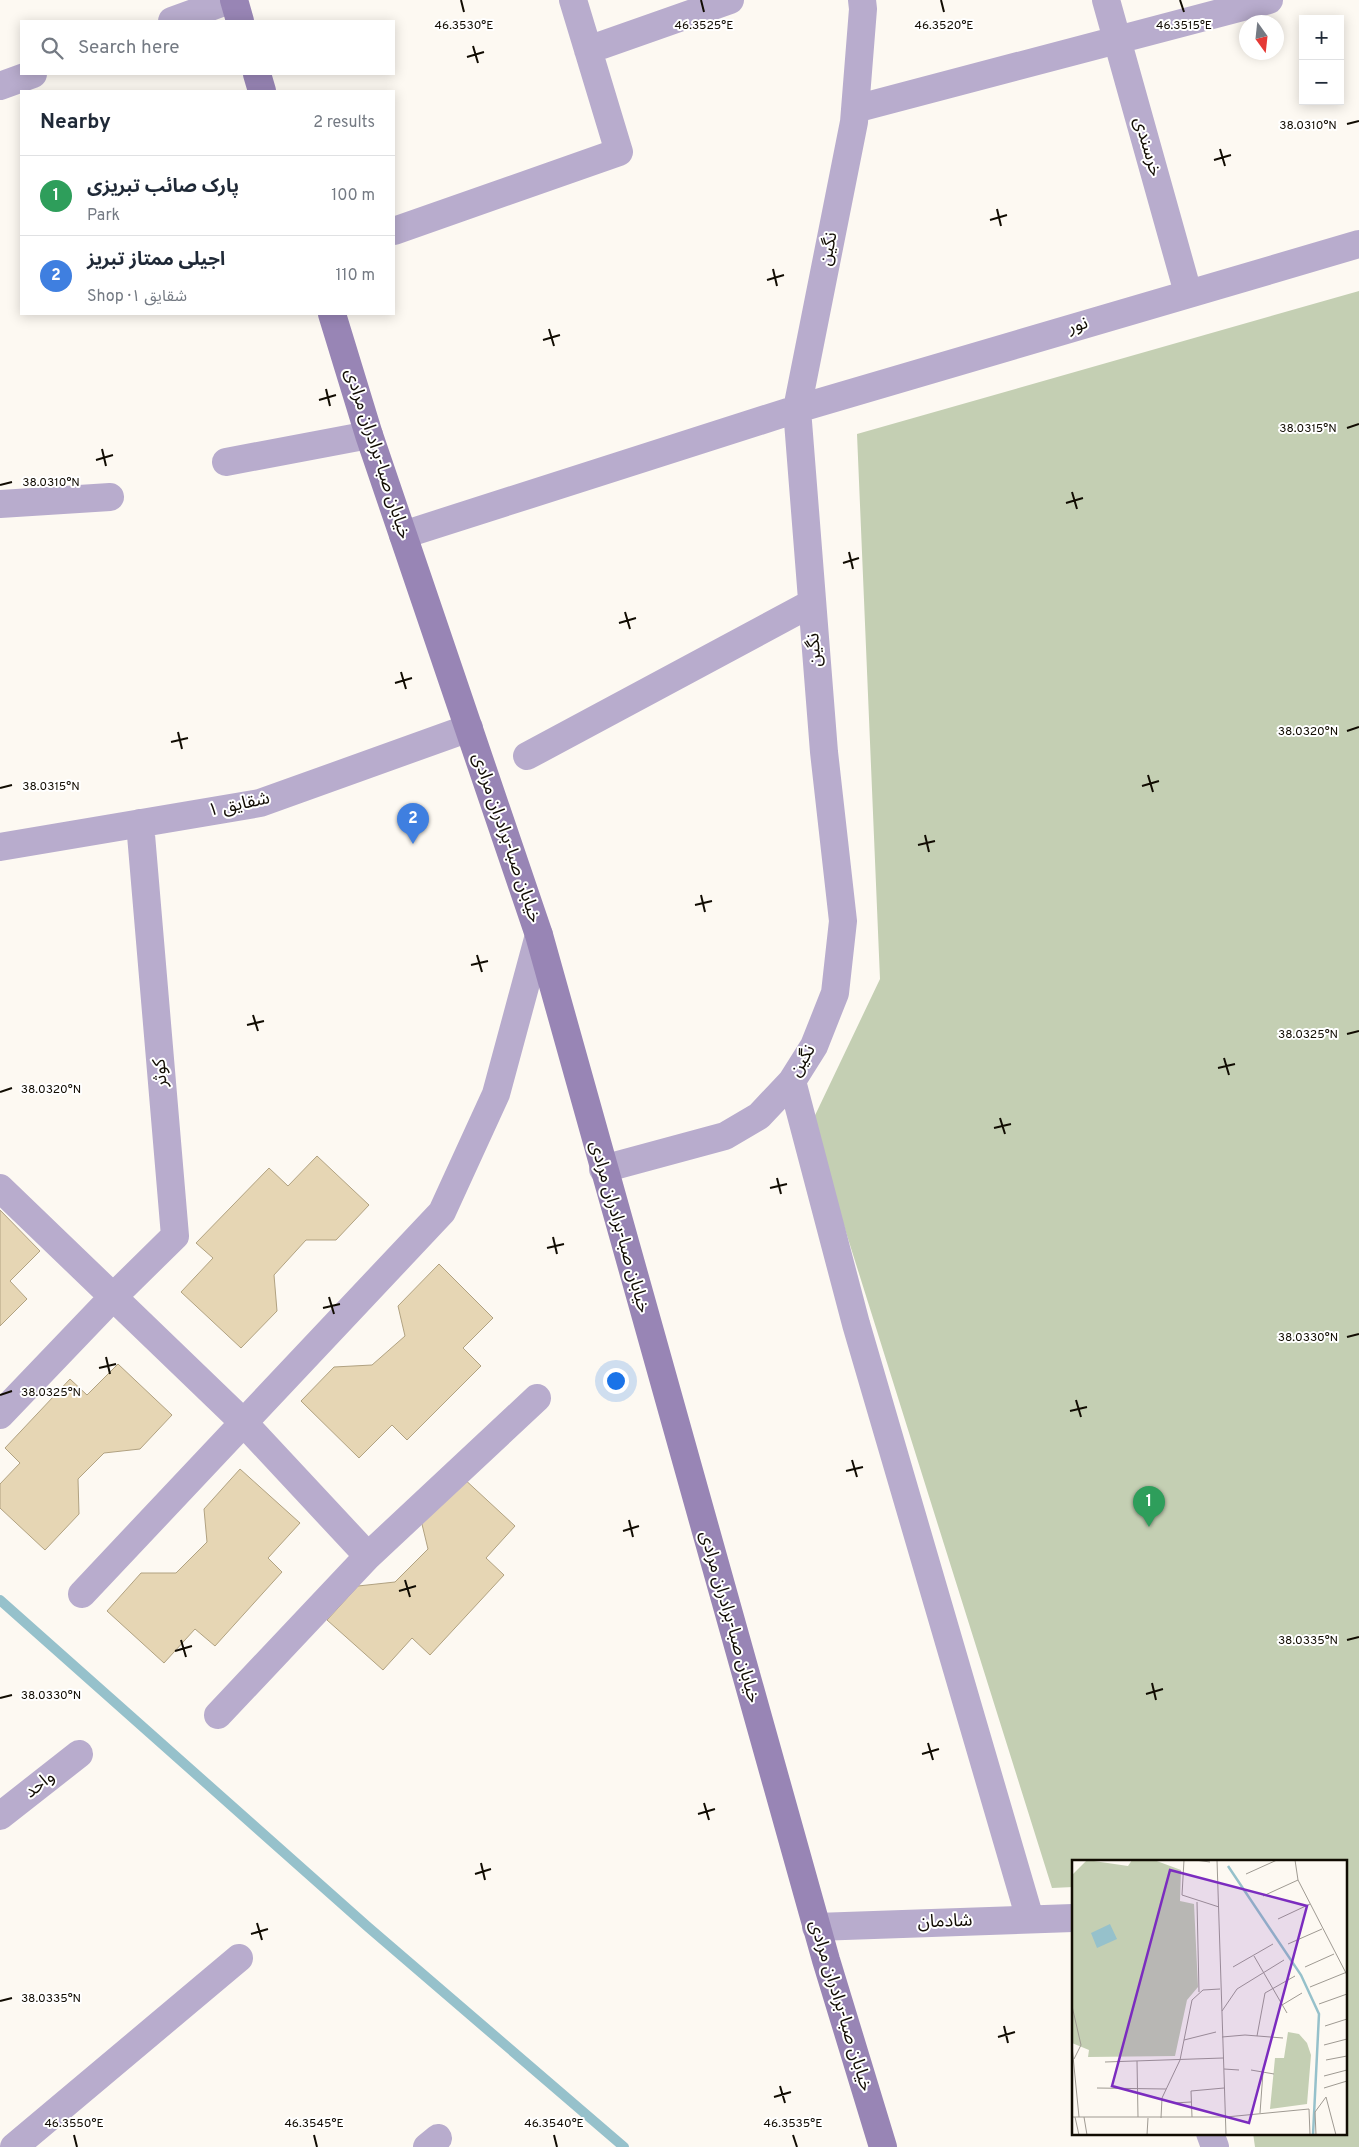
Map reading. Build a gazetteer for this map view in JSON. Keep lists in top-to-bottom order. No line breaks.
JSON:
{"streets":{"main road":["خیابان صبا-برادران مرادی"],"street":["خرسندی","نگین","نور","شقایق ۱","کوثر","واحد","شادمان"]},"crossings":[["خرسندی","نور"],["نگین","نور"],["نگین","خیابان صبا-برادران مرادی"],["نور","خیابان صبا-برادران مرادی"],["خیابان صبا-برادران مرادی","شقایق ۱"],["خیابان صبا-برادران مرادی","شادمان"],["شقایق ۱","کوثر"]],"north":"bottom","page":{"map_buttons":["+","−"],"search":"Search here","heading":["Nearby","2 results"],"list":[{"mark":"1","name":"پارک صائب تبریزی","note":"Park","value":"100 m"},{"mark":"2","name":"اجیلی ممتاز تبریز","note":"Shop · شقایق ۱","value":"110 m"}],"pins":["2","1"]},"coordinates":["46.3530°E","46.3525°E","46.3520°E","46.3515°E","38.0310°N","38.0315°N","38.0320°N","38.0325°N","38.0330°N","38.0335°N","46.3550°E","46.3545°E","46.3540°E","46.3535°E"]}
